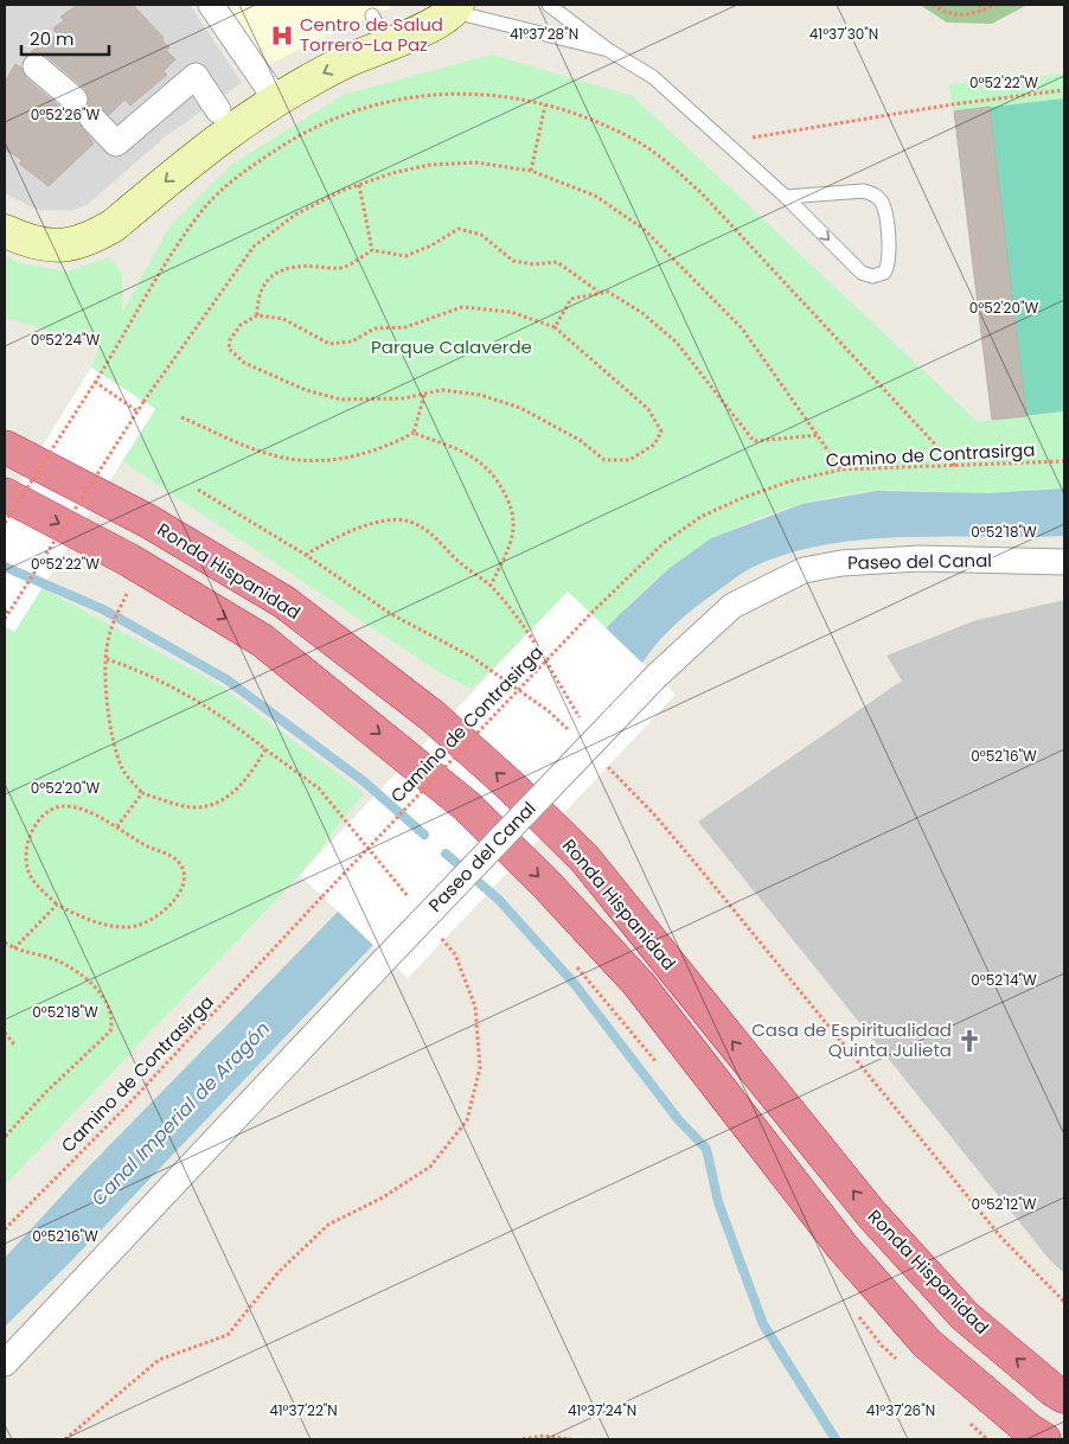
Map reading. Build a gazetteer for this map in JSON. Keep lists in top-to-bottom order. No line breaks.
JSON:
{"streets":{"highway":["Ronda Hispanidad"],"street":["Paseo del Canal"],"path":["Camino de Contrasirga"]},"water":["Canal Imperial de Aragón"],"parks":["Parque Calaverde"],"places":{"hospital":["Centro de Salud Torrero-La Paz"],"church":["Casa de Espiritualidad Quinta Julieta"]},"scale_bar":"20 m","coordinates":["41°37'28\"N","41°37'30\"N","0°52'22\"W","0°52'26\"W","0°52'20\"W","0°52'24\"W","0°52'18\"W","0°52'16\"W","0°52'14\"W","0°52'12\"W","41°37'22\"N","41°37'24\"N","41°37'26\"N"]}
